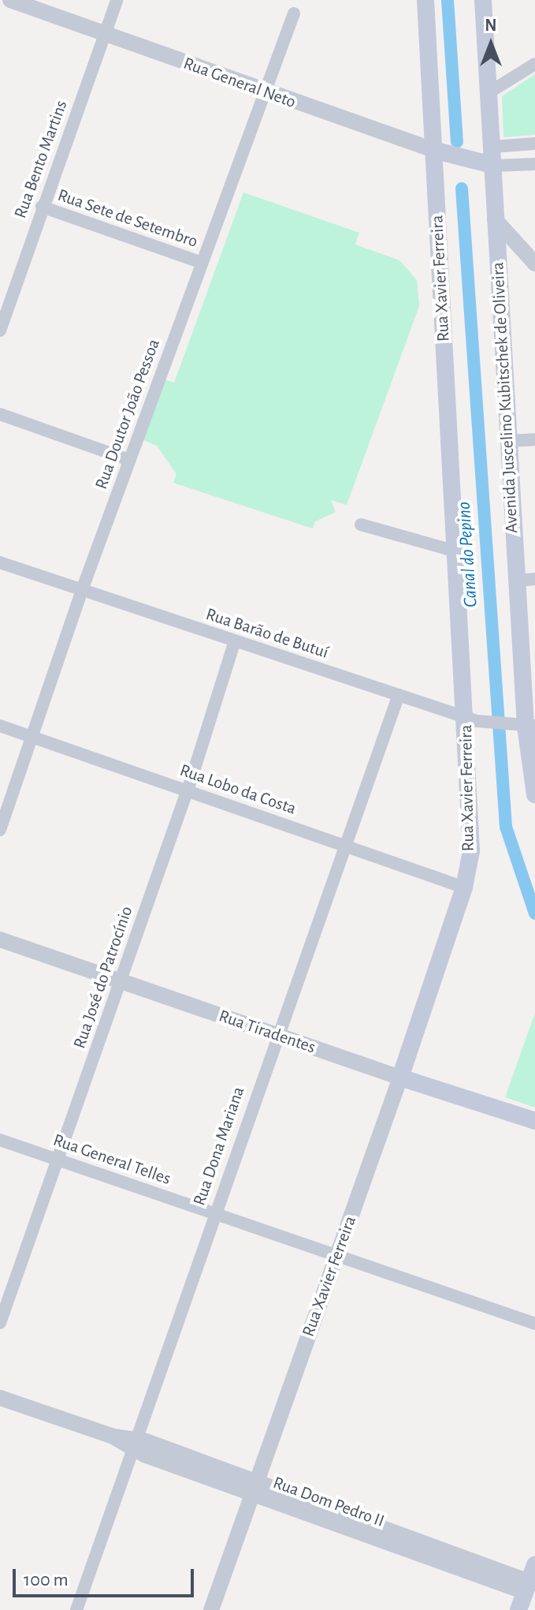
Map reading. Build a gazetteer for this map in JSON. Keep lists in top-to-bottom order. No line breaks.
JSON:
{"streets":{"main road":["Rua General Neto","Rua Xavier Ferreira","Avenida Juscelino Kubitschek de Oliveira","Rua Tiradentes"],"street":["Rua Bento Martins","Rua Sete de Setembro","Rua Doutor João Pessoa","Rua Barão de Butuí","Rua Lobo da Costa","Rua José do Patrocínio","Rua Dona Mariana","Rua General Telles","Rua Dom Pedro II"]},"crossings":[["Rua General Neto","Rua Bento Martins"],["Rua General Neto","Rua Xavier Ferreira"],["Rua General Neto","Avenida Juscelino Kubitschek de Oliveira"],["Rua General Neto","Rua Doutor João Pessoa"],["Rua Bento Martins","Rua Sete de Setembro"],["Rua Sete de Setembro","Rua Doutor João Pessoa"],["Rua Xavier Ferreira","Rua Barão de Butuí"],["Rua Xavier Ferreira","Rua Lobo da Costa"],["Rua Xavier Ferreira","Rua Tiradentes"],["Rua Xavier Ferreira","Rua General Telles"],["Rua Xavier Ferreira","Rua Dom Pedro II"],["Avenida Juscelino Kubitschek de Oliveira","Rua Barão de Butuí"],["Rua Doutor João Pessoa","Rua Barão de Butuí"],["Rua Doutor João Pessoa","Rua Lobo da Costa"],["Rua Barão de Butuí","Rua José do Patrocínio"],["Rua Barão de Butuí","Rua Dona Mariana"],["Rua Lobo da Costa","Rua José do Patrocínio"],["Rua Lobo da Costa","Rua Dona Mariana"],["Rua José do Patrocínio","Rua Tiradentes"],["Rua José do Patrocínio","Rua General Telles"],["Rua Tiradentes","Rua Dona Mariana"],["Rua Dona Mariana","Rua General Telles"],["Rua Dona Mariana","Rua Dom Pedro II"]],"water":["Canal do Pepino"],"scale_bar":"100 m","north":"top"}
